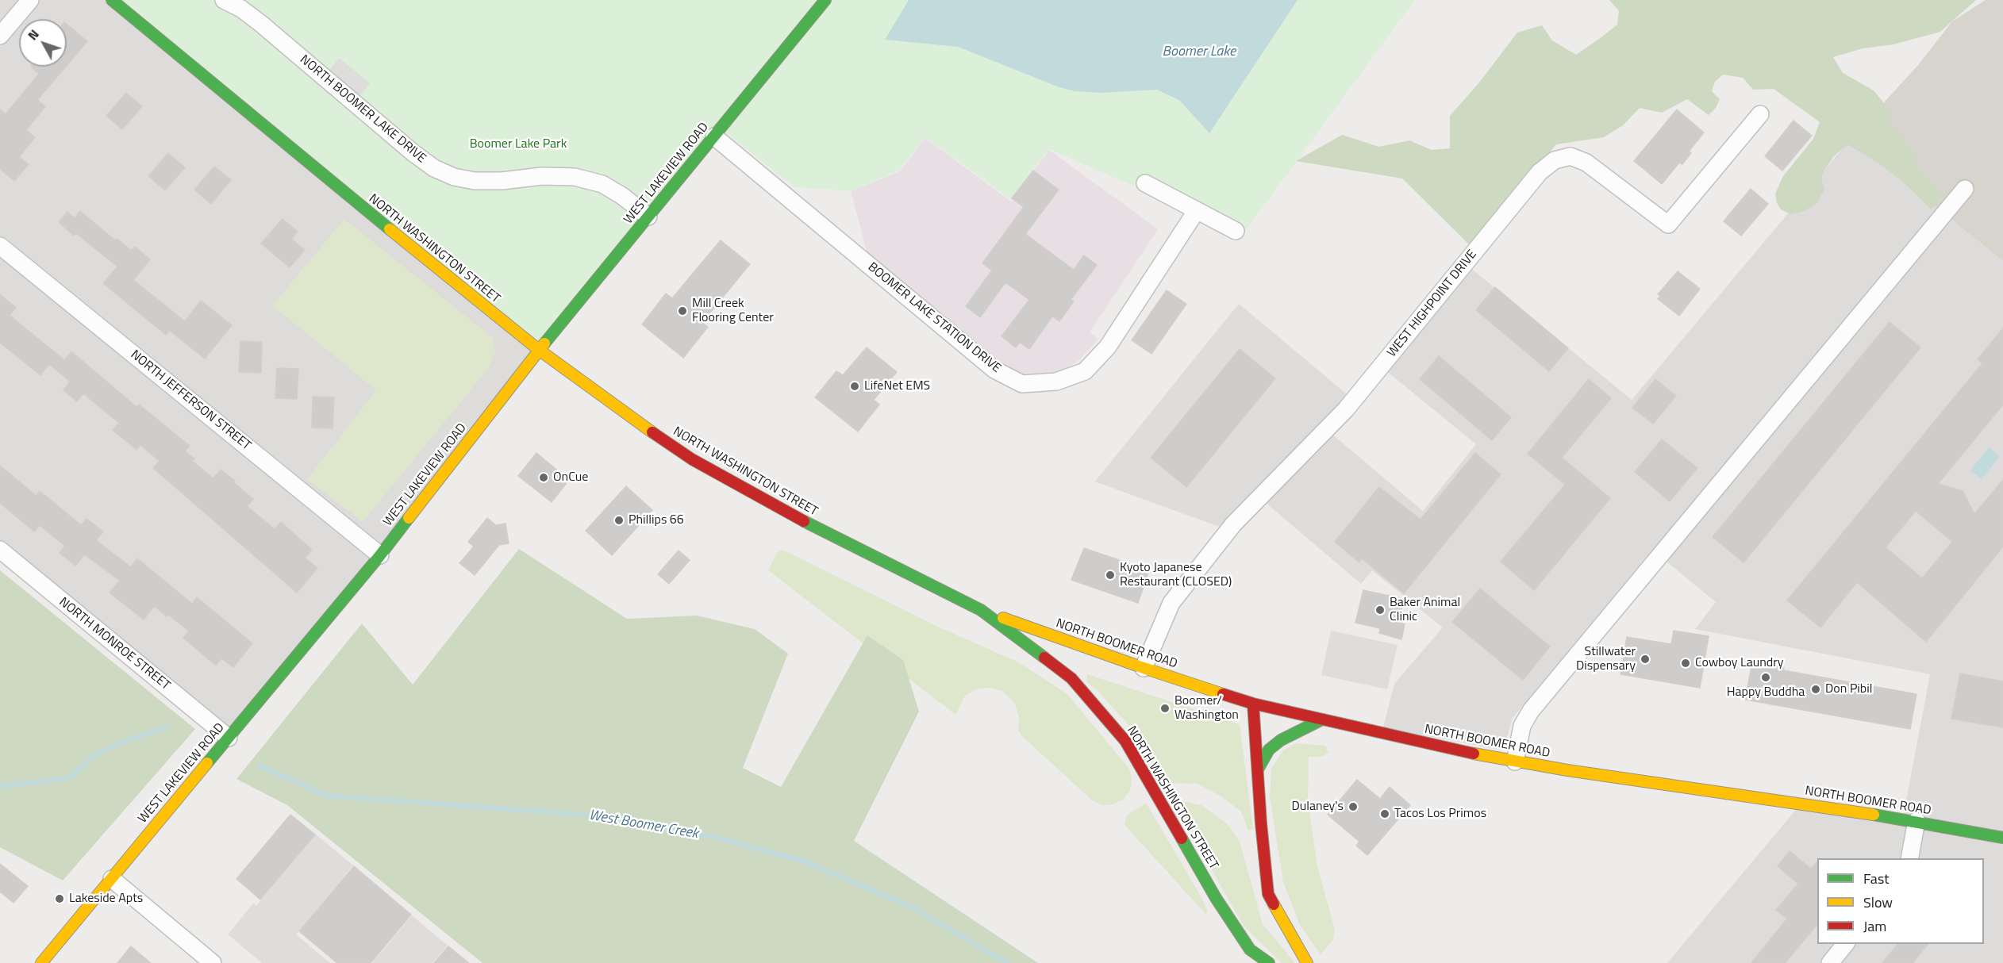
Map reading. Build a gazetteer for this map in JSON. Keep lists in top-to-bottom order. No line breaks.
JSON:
{"streets":{"main road":["WEST LAKEVIEW ROAD","NORTH WASHINGTON STREET","NORTH BOOMER ROAD"],"street":["NORTH BOOMER LAKE DRIVE","WEST HIGHPOINT DRIVE","BOOMER LAKE STATION DRIVE","NORTH JEFFERSON STREET","NORTH MONROE STREET"]},"crossings":[["NORTH BOOMER LAKE DRIVE","WEST LAKEVIEW ROAD"],["WEST LAKEVIEW ROAD","NORTH WASHINGTON STREET"],["WEST LAKEVIEW ROAD","BOOMER LAKE STATION DRIVE"],["WEST LAKEVIEW ROAD","NORTH JEFFERSON STREET"],["WEST LAKEVIEW ROAD","NORTH MONROE STREET"],["NORTH WASHINGTON STREET","NORTH BOOMER ROAD"],["WEST HIGHPOINT DRIVE","NORTH BOOMER ROAD"]],"water":["Boomer Lake","West Boomer Creek"],"parks":["Boomer Lake Park"],"places":["Mill Creek Flooring Center","LifeNet EMS","OnCue","Phillips 66","Kyoto Japanese Restaurant (CLOSED)","Baker Animal Clinic","Stillwater Dispensary","Cowboy Laundry","Happy Buddha","Don Pibil","Boomer/ Washington","Dulaney's","Tacos Los Primos","Lakeside Apts"],"legend":["Fast","Slow","Jam"],"north":"top left"}
